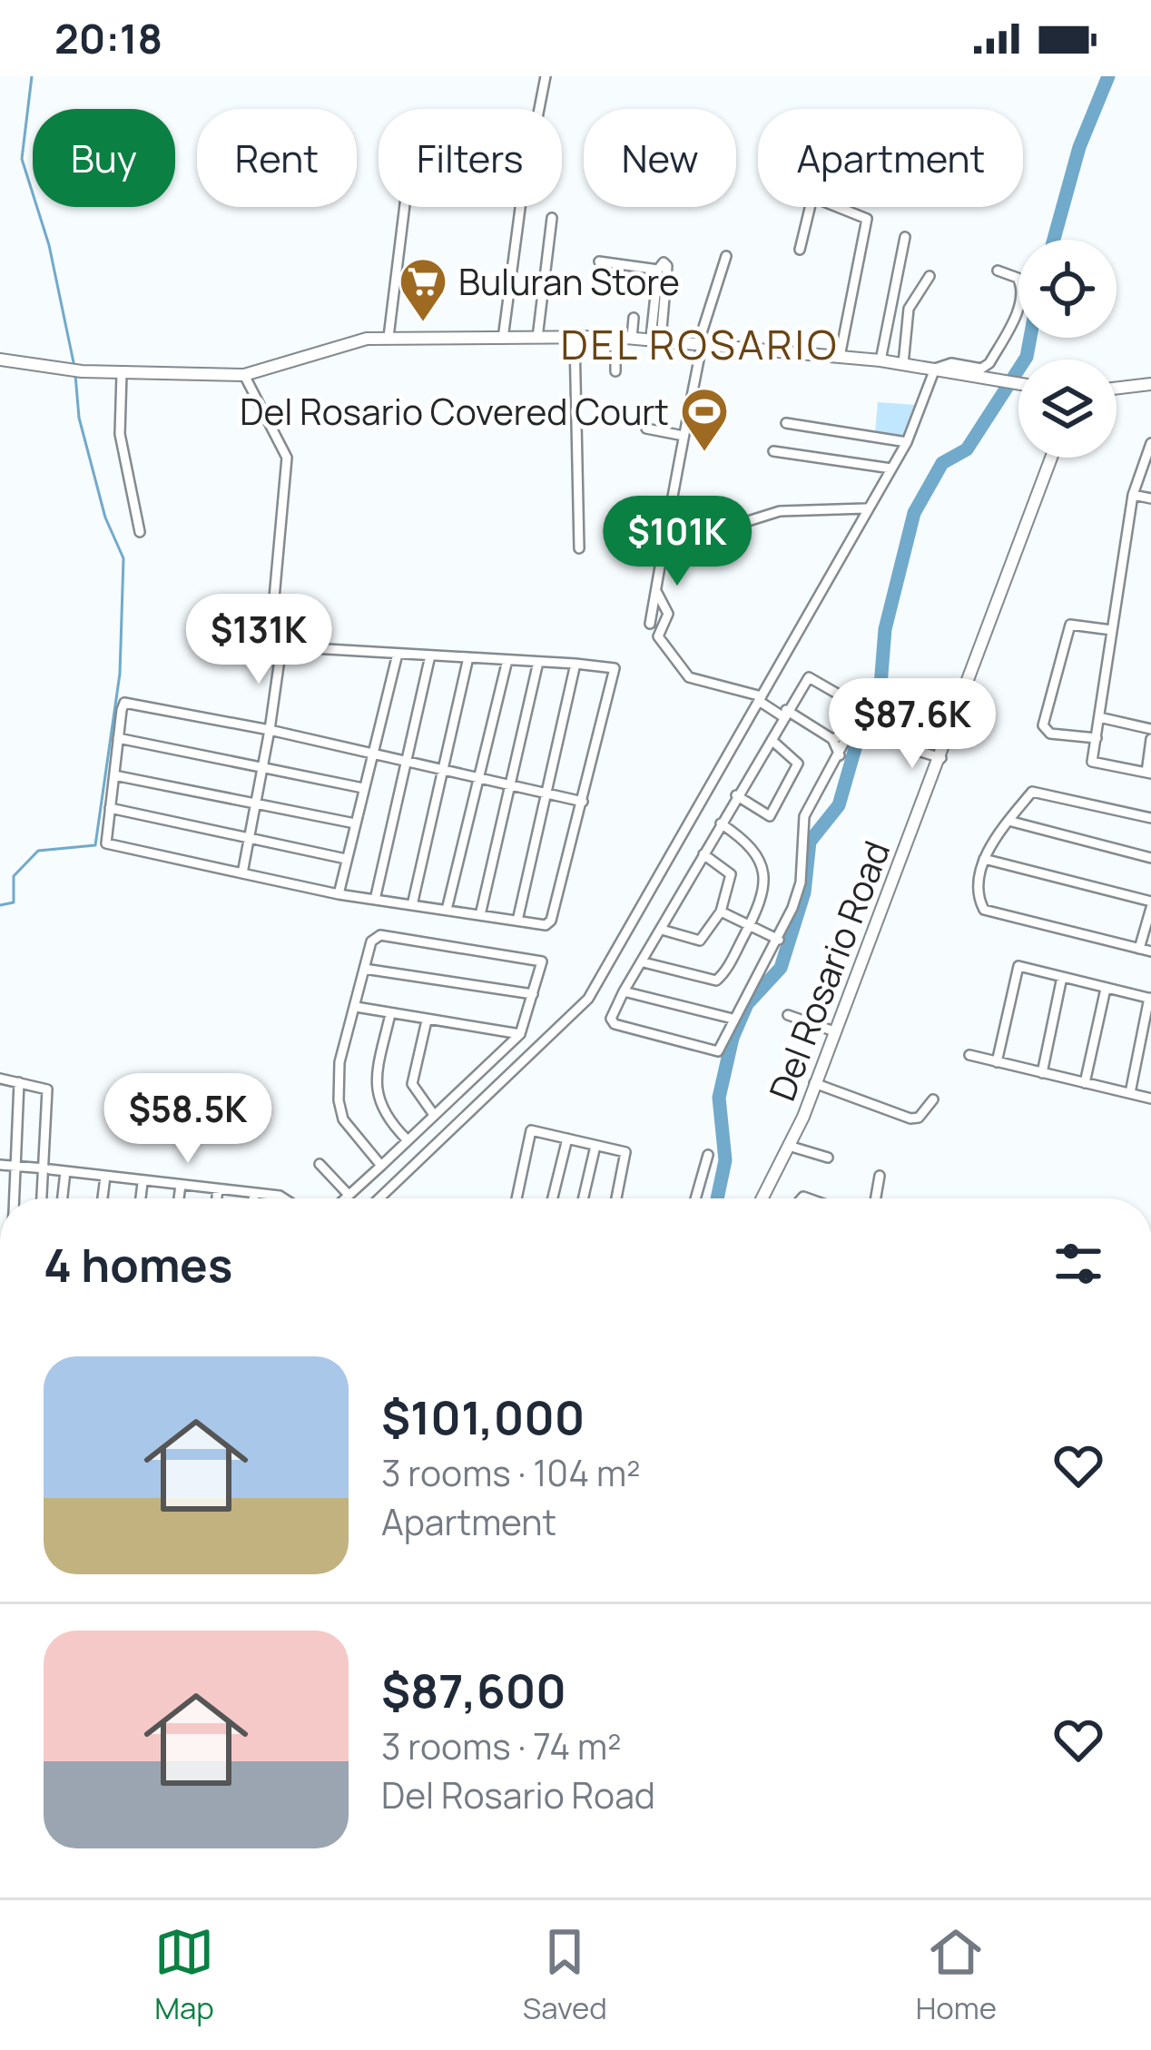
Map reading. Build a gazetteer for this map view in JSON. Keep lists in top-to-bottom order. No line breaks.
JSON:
{"streets":{"main road":["Del Rosario Road"]},"districts":["DEL ROSARIO"],"places":{"supermarket":["Buluran Store"],"sports":["Del Rosario Covered Court"]},"page":{"status":"20:18","chip":["Buy","Rent","Filters","New","Apartment"],"price":["$101K","$131K","$87.6K","$58.5K"],"heading":"4 homes","list":[{"name":"$101,000","note":"3 rooms · 104 m² · Apartment"},{"name":"$87,600","note":"3 rooms · 74 m² · Del Rosario Road"}],"tabs":["Map","Saved","Home"]}}
